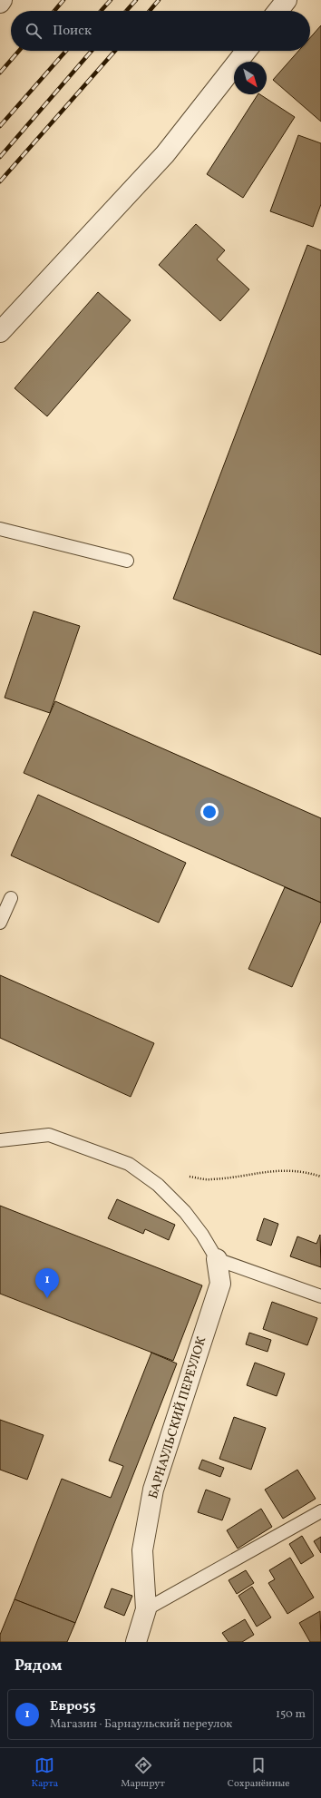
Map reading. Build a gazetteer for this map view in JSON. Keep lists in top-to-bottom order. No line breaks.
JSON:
{"streets":{"street":["БАРНАУЛЬСКИЙ ПЕРЕУЛОК"]},"north":"bottom right","page":{"search":"Поиск","pins":"1","heading":"Рядом","list":[{"mark":"1","name":"Евро55","note":"Магазин · Барнаульский переулок","value":"150 m"}],"nav":["Карта","Маршрут","Сохранённые"]}}
